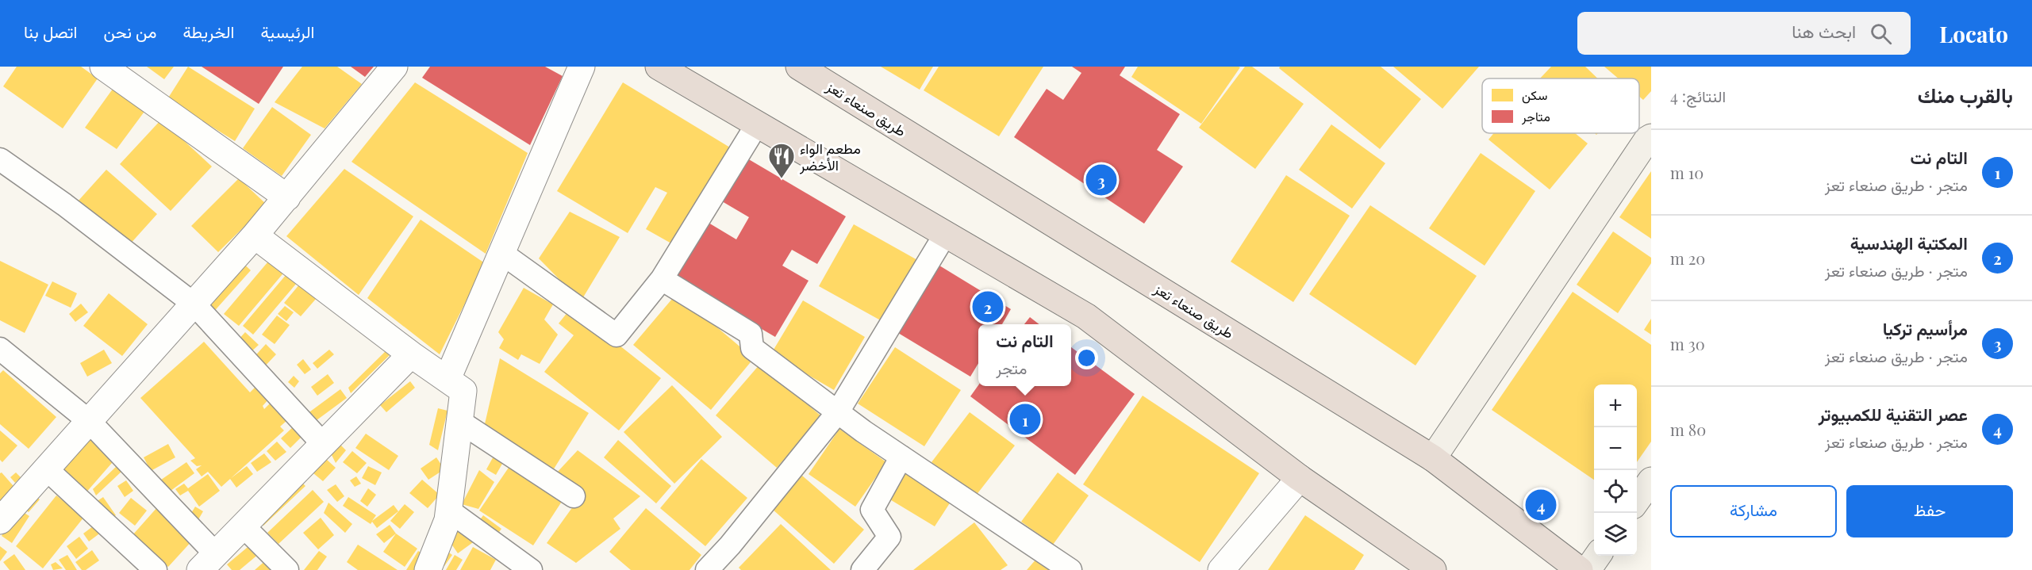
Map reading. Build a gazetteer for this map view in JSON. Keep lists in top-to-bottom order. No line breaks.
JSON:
{"streets":{"highway":["طريق صنعاء تعز"]},"places":{"restaurant":["مطعم الواء الأخضر"]},"legend":["سكن","متاجر"],"page":{"header":"Locato","search":"ابحث هنا","nav":["الرئيسية","الخريطة","من نحن","اتصل بنا"],"heading":["بالقرب منك","النتائج: 4"],"list":[{"mark":"1","name":"التام نت","note":"متجر · طريق صنعاء تعز","value":"10 m"},{"mark":"2","name":"المكتبة الهندسية","note":"متجر · طريق صنعاء تعز","value":"20 m"},{"mark":"3","name":"مرأسيم تركيا","note":"متجر · طريق صنعاء تعز","value":"30 m"},{"mark":"4","name":"عصر التقنية للكمبيوتر","note":"متجر · طريق صنعاء تعز","value":"80 m"}],"pins":["3","2","1","4"],"popup":["التام نت","متجر"],"map_buttons":["+","−"],"buttons":["حفظ","مشاركة"]}}
